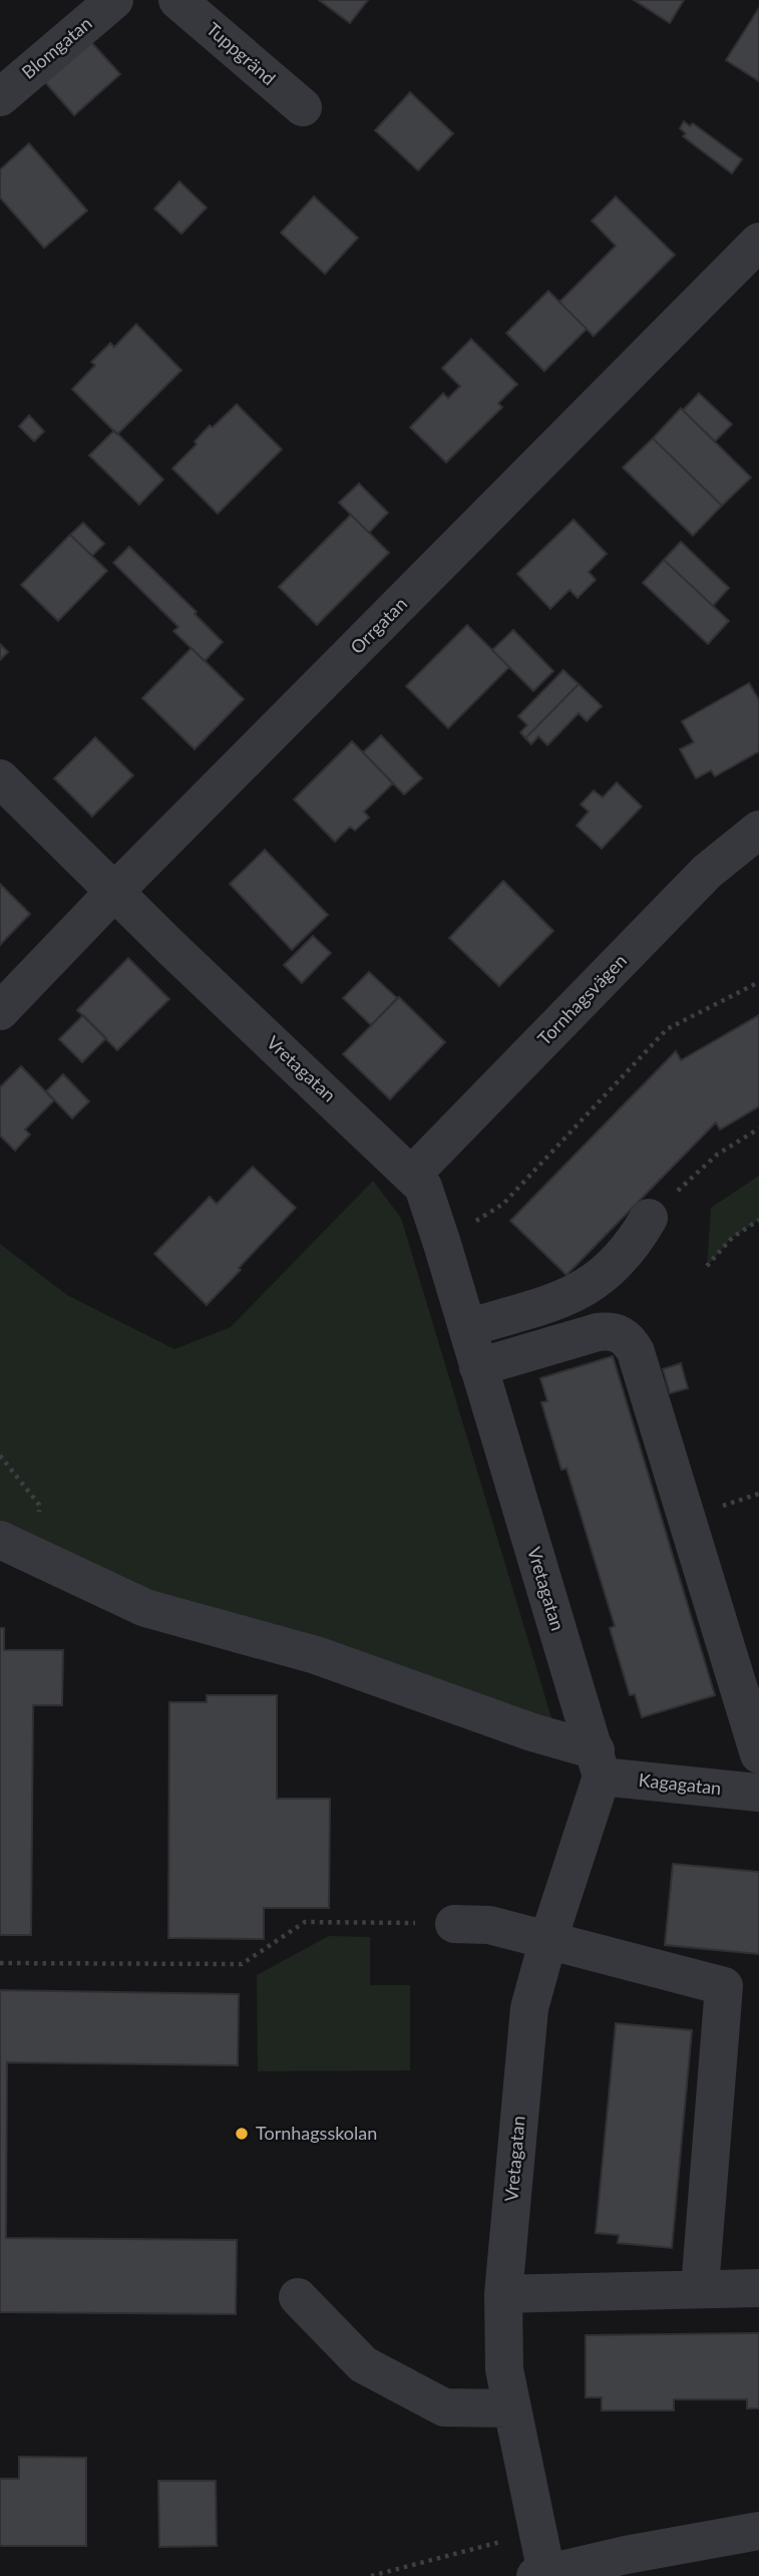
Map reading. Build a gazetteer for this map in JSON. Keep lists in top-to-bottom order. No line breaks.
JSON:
{"streets":{"street":["Blomgatan","Tuppgränd","Orrgatan","Tornhagsvägen","Vretagatan","Kagagatan"]},"crossings":[["Orrgatan","Vretagatan"],["Tornhagsvägen","Vretagatan"],["Vretagatan","Kagagatan"]],"places":["Tornhagsskolan"]}
